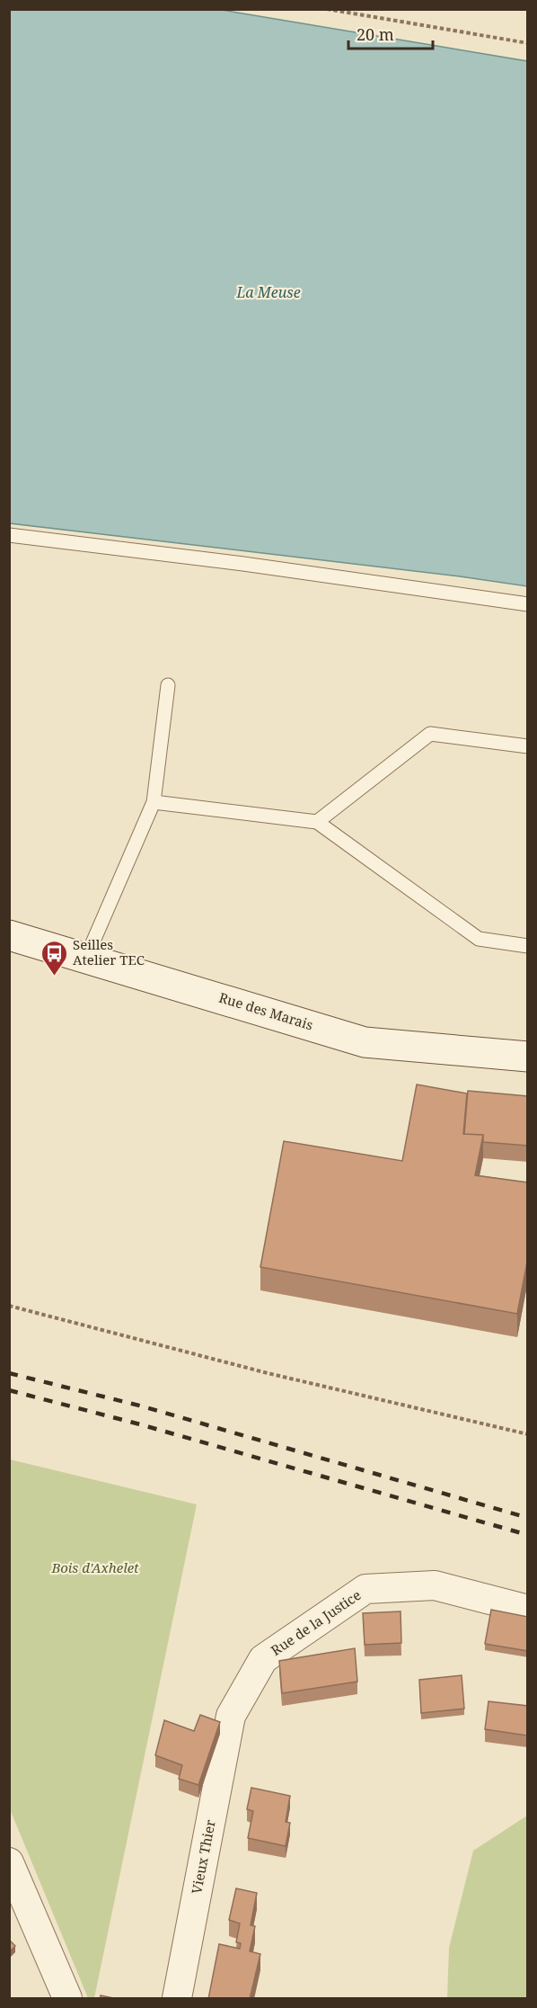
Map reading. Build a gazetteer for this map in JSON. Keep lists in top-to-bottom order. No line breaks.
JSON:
{"streets":{"main road":["Rue des Marais"],"street":["Rue de la Justice","Vieux Thier"]},"crossings":[["Rue de la Justice","Vieux Thier"]],"water":["La Meuse"],"parks":["Bois d'Axhelet"],"places":{"bus stop":["Seilles Atelier TEC"]},"scale_bar":"20 m"}
